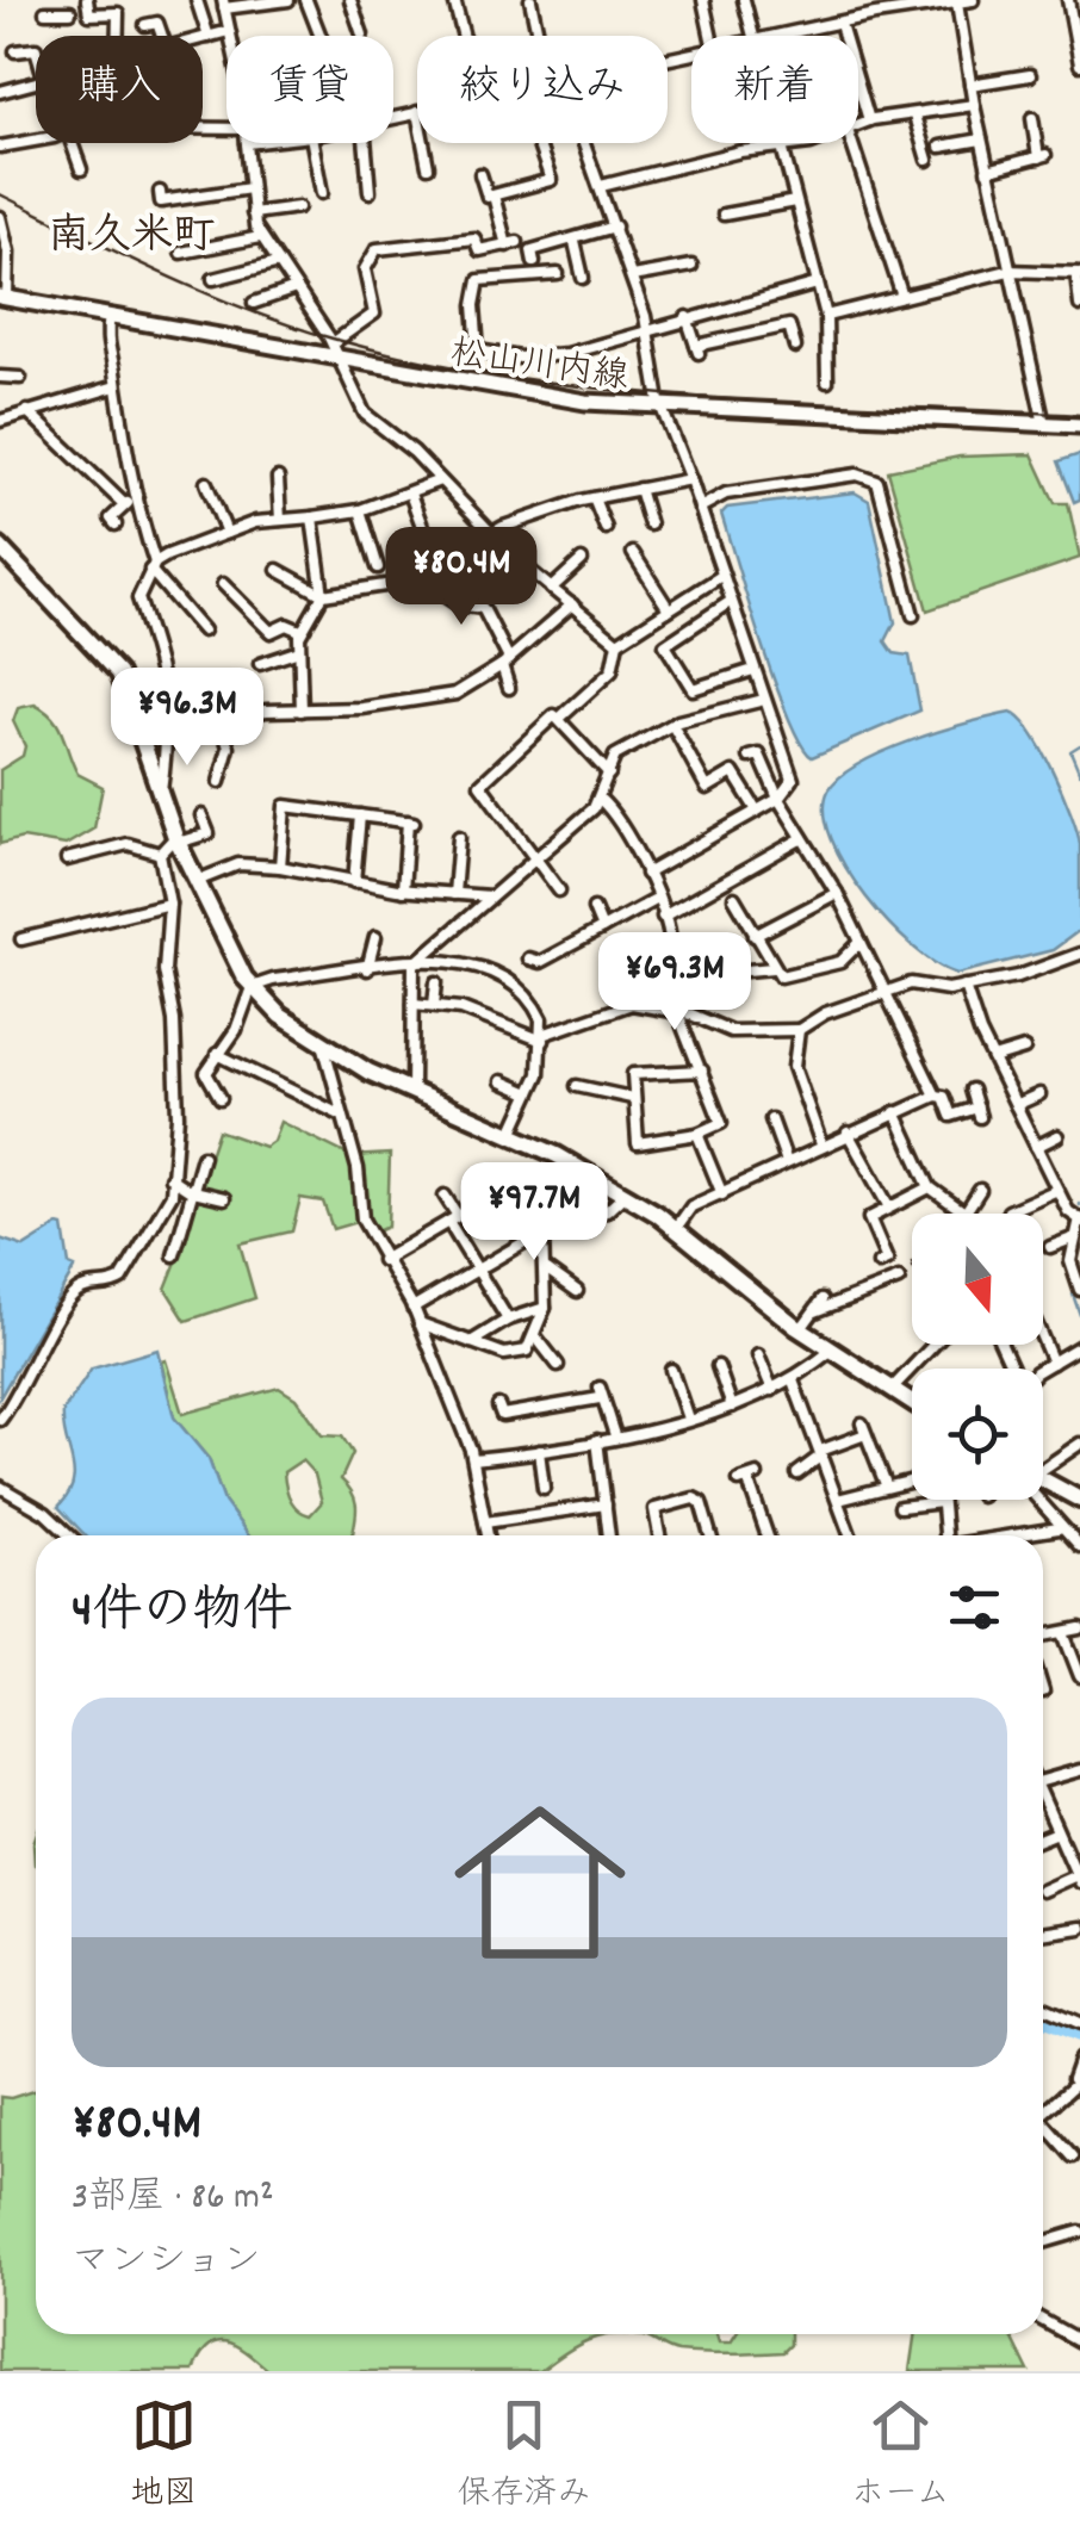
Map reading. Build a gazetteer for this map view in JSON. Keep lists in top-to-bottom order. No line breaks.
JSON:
{"streets":{"main road":["松山川内線"]},"districts":["南久米町"],"north":"bottom","page":{"chip":["購入","賃貸","絞り込み","新着"],"price":["¥80.4M","¥96.3M","¥69.3M","¥97.7M"],"heading":"4件の物件","list":[{"name":"¥80.4M","note":"3部屋 · 86 m² · マンション"}],"tabs":["地図","保存済み","ホーム"]}}
